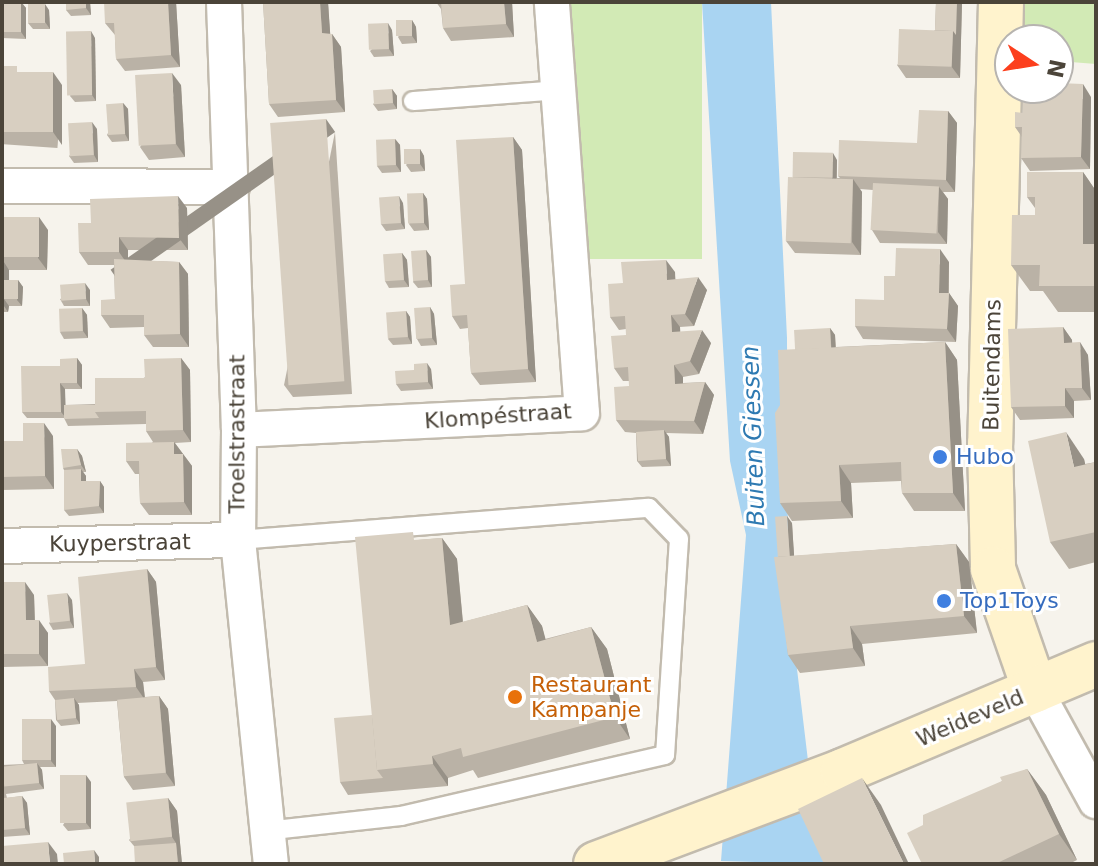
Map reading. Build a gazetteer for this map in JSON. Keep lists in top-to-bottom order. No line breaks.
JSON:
{"streets":{"street":["Buitendams","Klompéstraat","Troelstrastraat","Kuyperstraat","Weideveld"]},"crossings":[["Buitendams","Weideveld"],["Klompéstraat","Troelstrastraat"],["Troelstrastraat","Kuyperstraat"]],"water":["Buiten Giessen"],"places":["Hubo","Top1Toys","Restaurant Kampanje"],"north":"right"}
